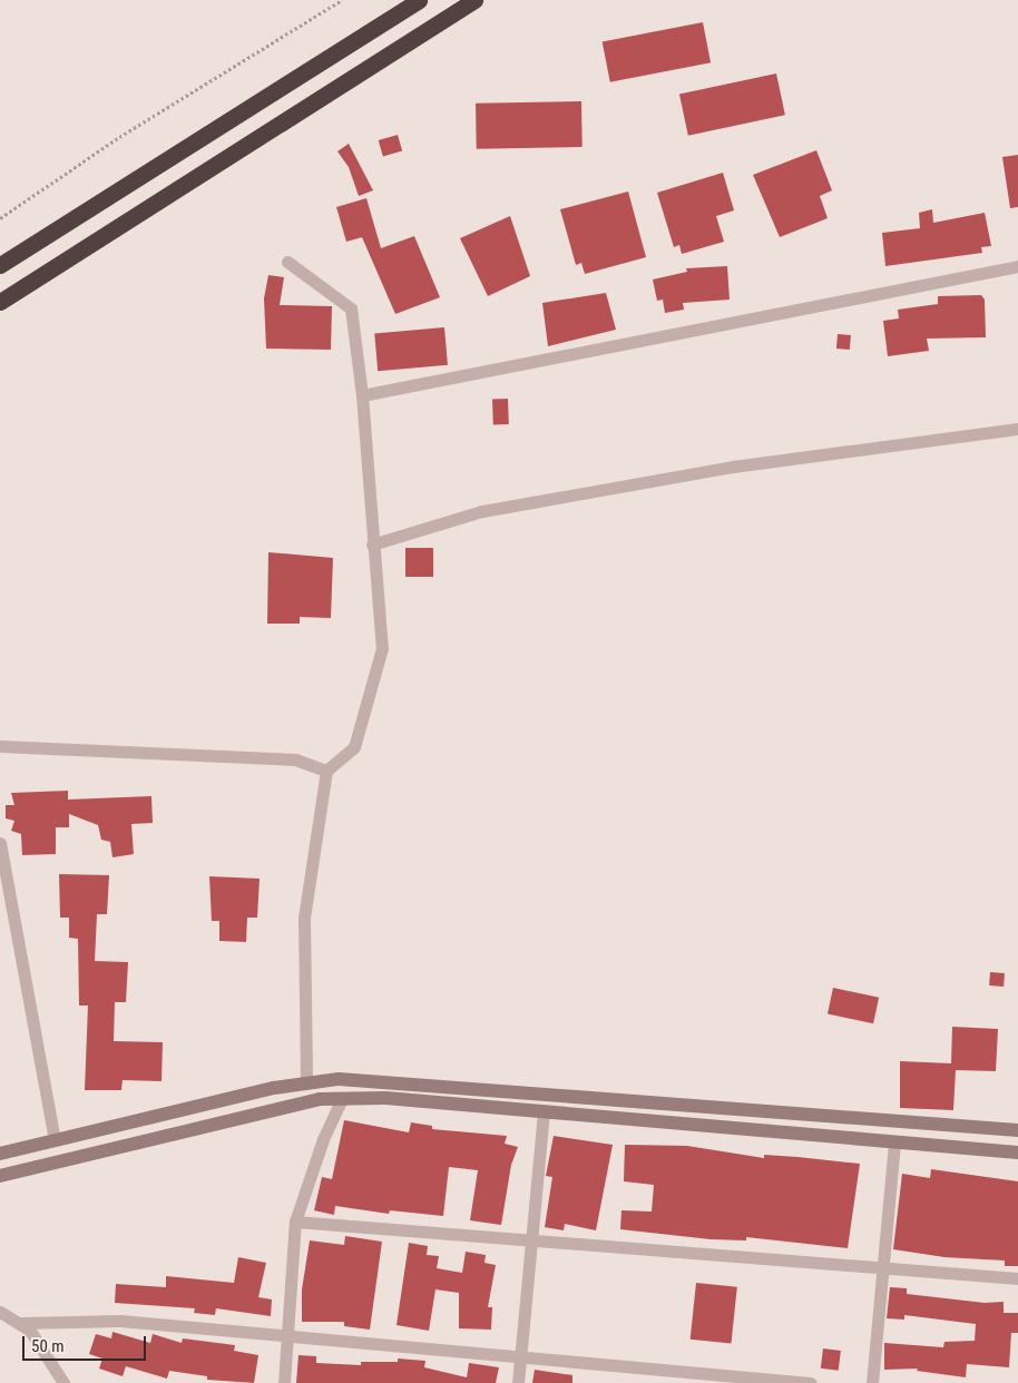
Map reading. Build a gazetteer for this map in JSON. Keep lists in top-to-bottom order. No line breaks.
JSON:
{"scale_bar":"50 m"}
